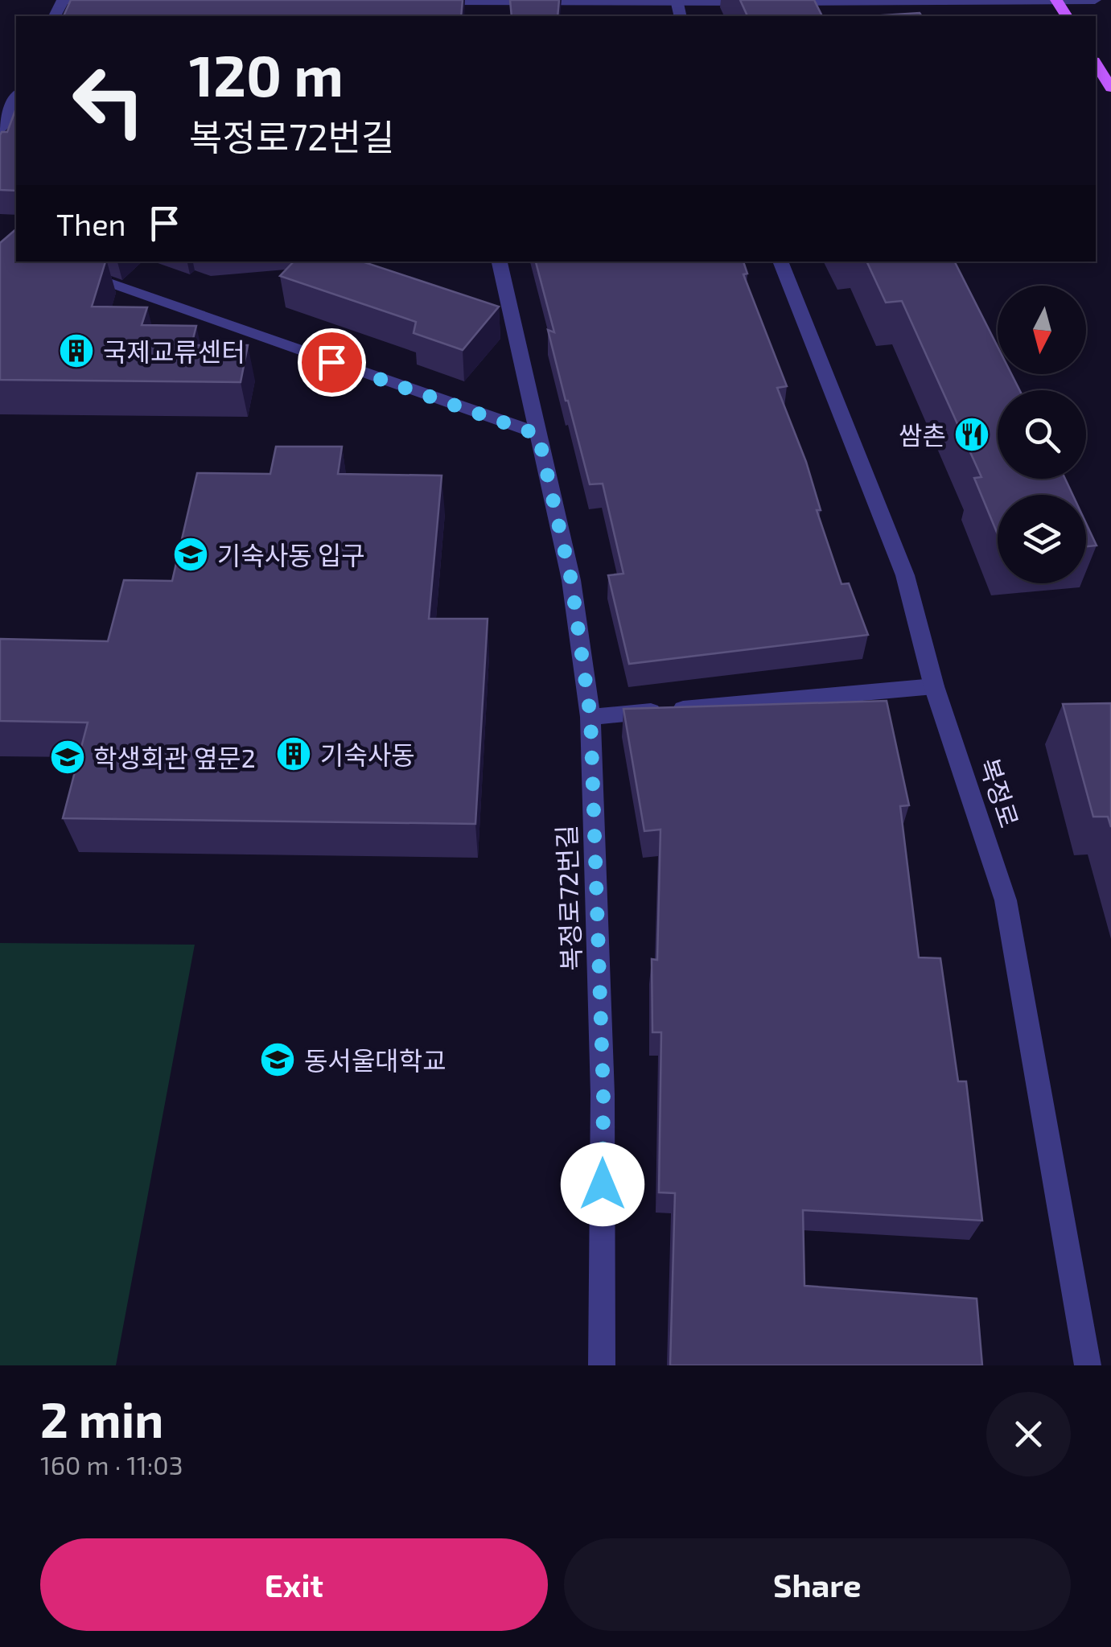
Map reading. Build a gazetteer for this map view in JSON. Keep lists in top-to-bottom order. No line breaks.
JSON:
{"streets":{"street":["복정로","복정로72번길"]},"places":{"building":["국제교류센터","기숙사동"],"restaurant":["쌈촌"],"school or university":["기숙사동 입구","학생회관 옆문2","동서울대학교"]},"north":"bottom","page":{"turn":["120 m","복정로72번길"],"then":"Then","heading":["2 min","160 m · 11:03"],"buttons":["Exit","Share"]}}
